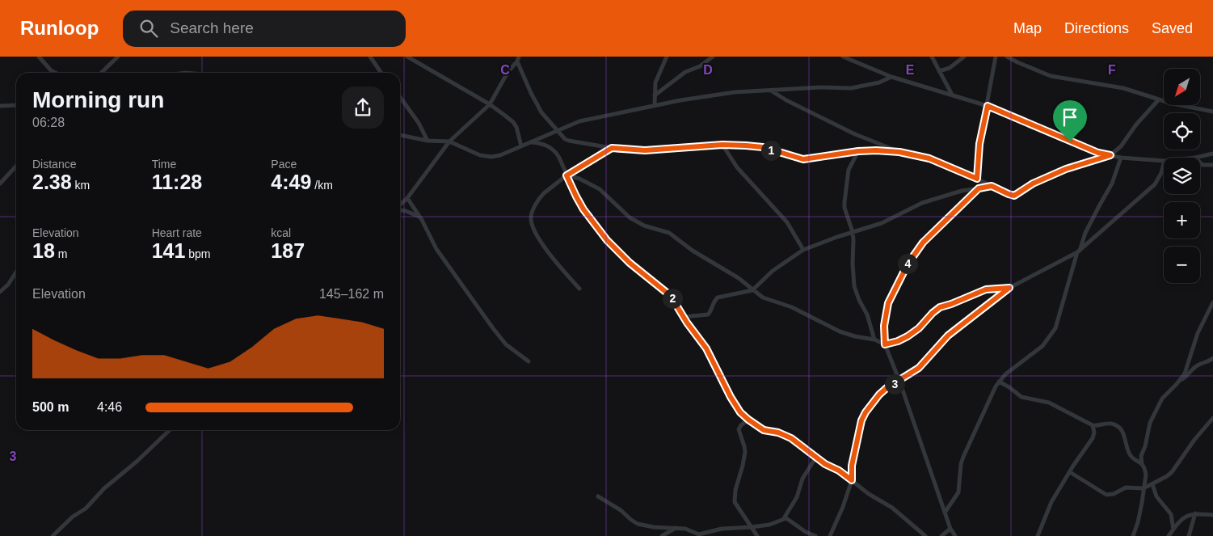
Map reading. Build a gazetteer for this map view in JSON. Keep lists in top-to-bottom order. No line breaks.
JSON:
{"north":"bottom left","page":{"header":"Runloop","search":"Search here","nav":["Map","Directions","Saved"],"map_buttons":["+","−"],"heading":["Morning run","06:28"],"pins":["1","4","2","3"],"stats":[["Distance","2.38 km"],["Time","11:28"],["Pace","4:49 /km"],["Elevation","18 m"],["Heart rate","141 bpm"],["kcal","187"]],"chart":["Elevation","145–162 m"],"list":[{"name":"500 m","note":"4:46"}]},"grid":{"columns":["C","D","E","F"],"rows":["3"]}}
